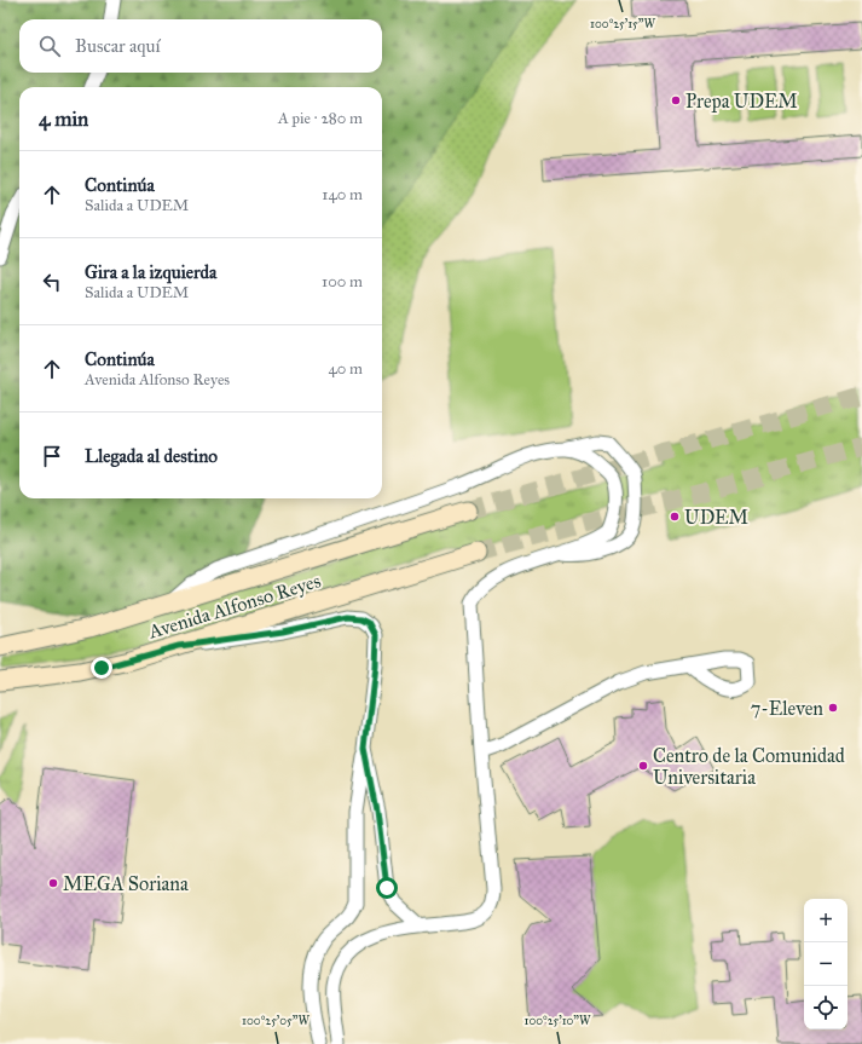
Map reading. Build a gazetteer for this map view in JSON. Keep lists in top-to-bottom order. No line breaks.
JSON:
{"streets":{"main road":["Avenida Alfonso Reyes"]},"places":["Prepa UDEM","UDEM","7-Eleven","Centro de la Comunidad Universitaria","MEGA Soriana"],"page":{"search":"Buscar aquí","heading":["4 min","A pie · 280 m"],"list":[["Continúa","Salida a UDEM","140 m"],["Gira a la izquierda","Salida a UDEM","100 m"],["Continúa","Avenida Alfonso Reyes","40 m"],"Llegada al destino"],"map_buttons":["+","−"]},"coordinates":["100°25'15\"W","100°25'05\"W","100°25'10\"W"]}
